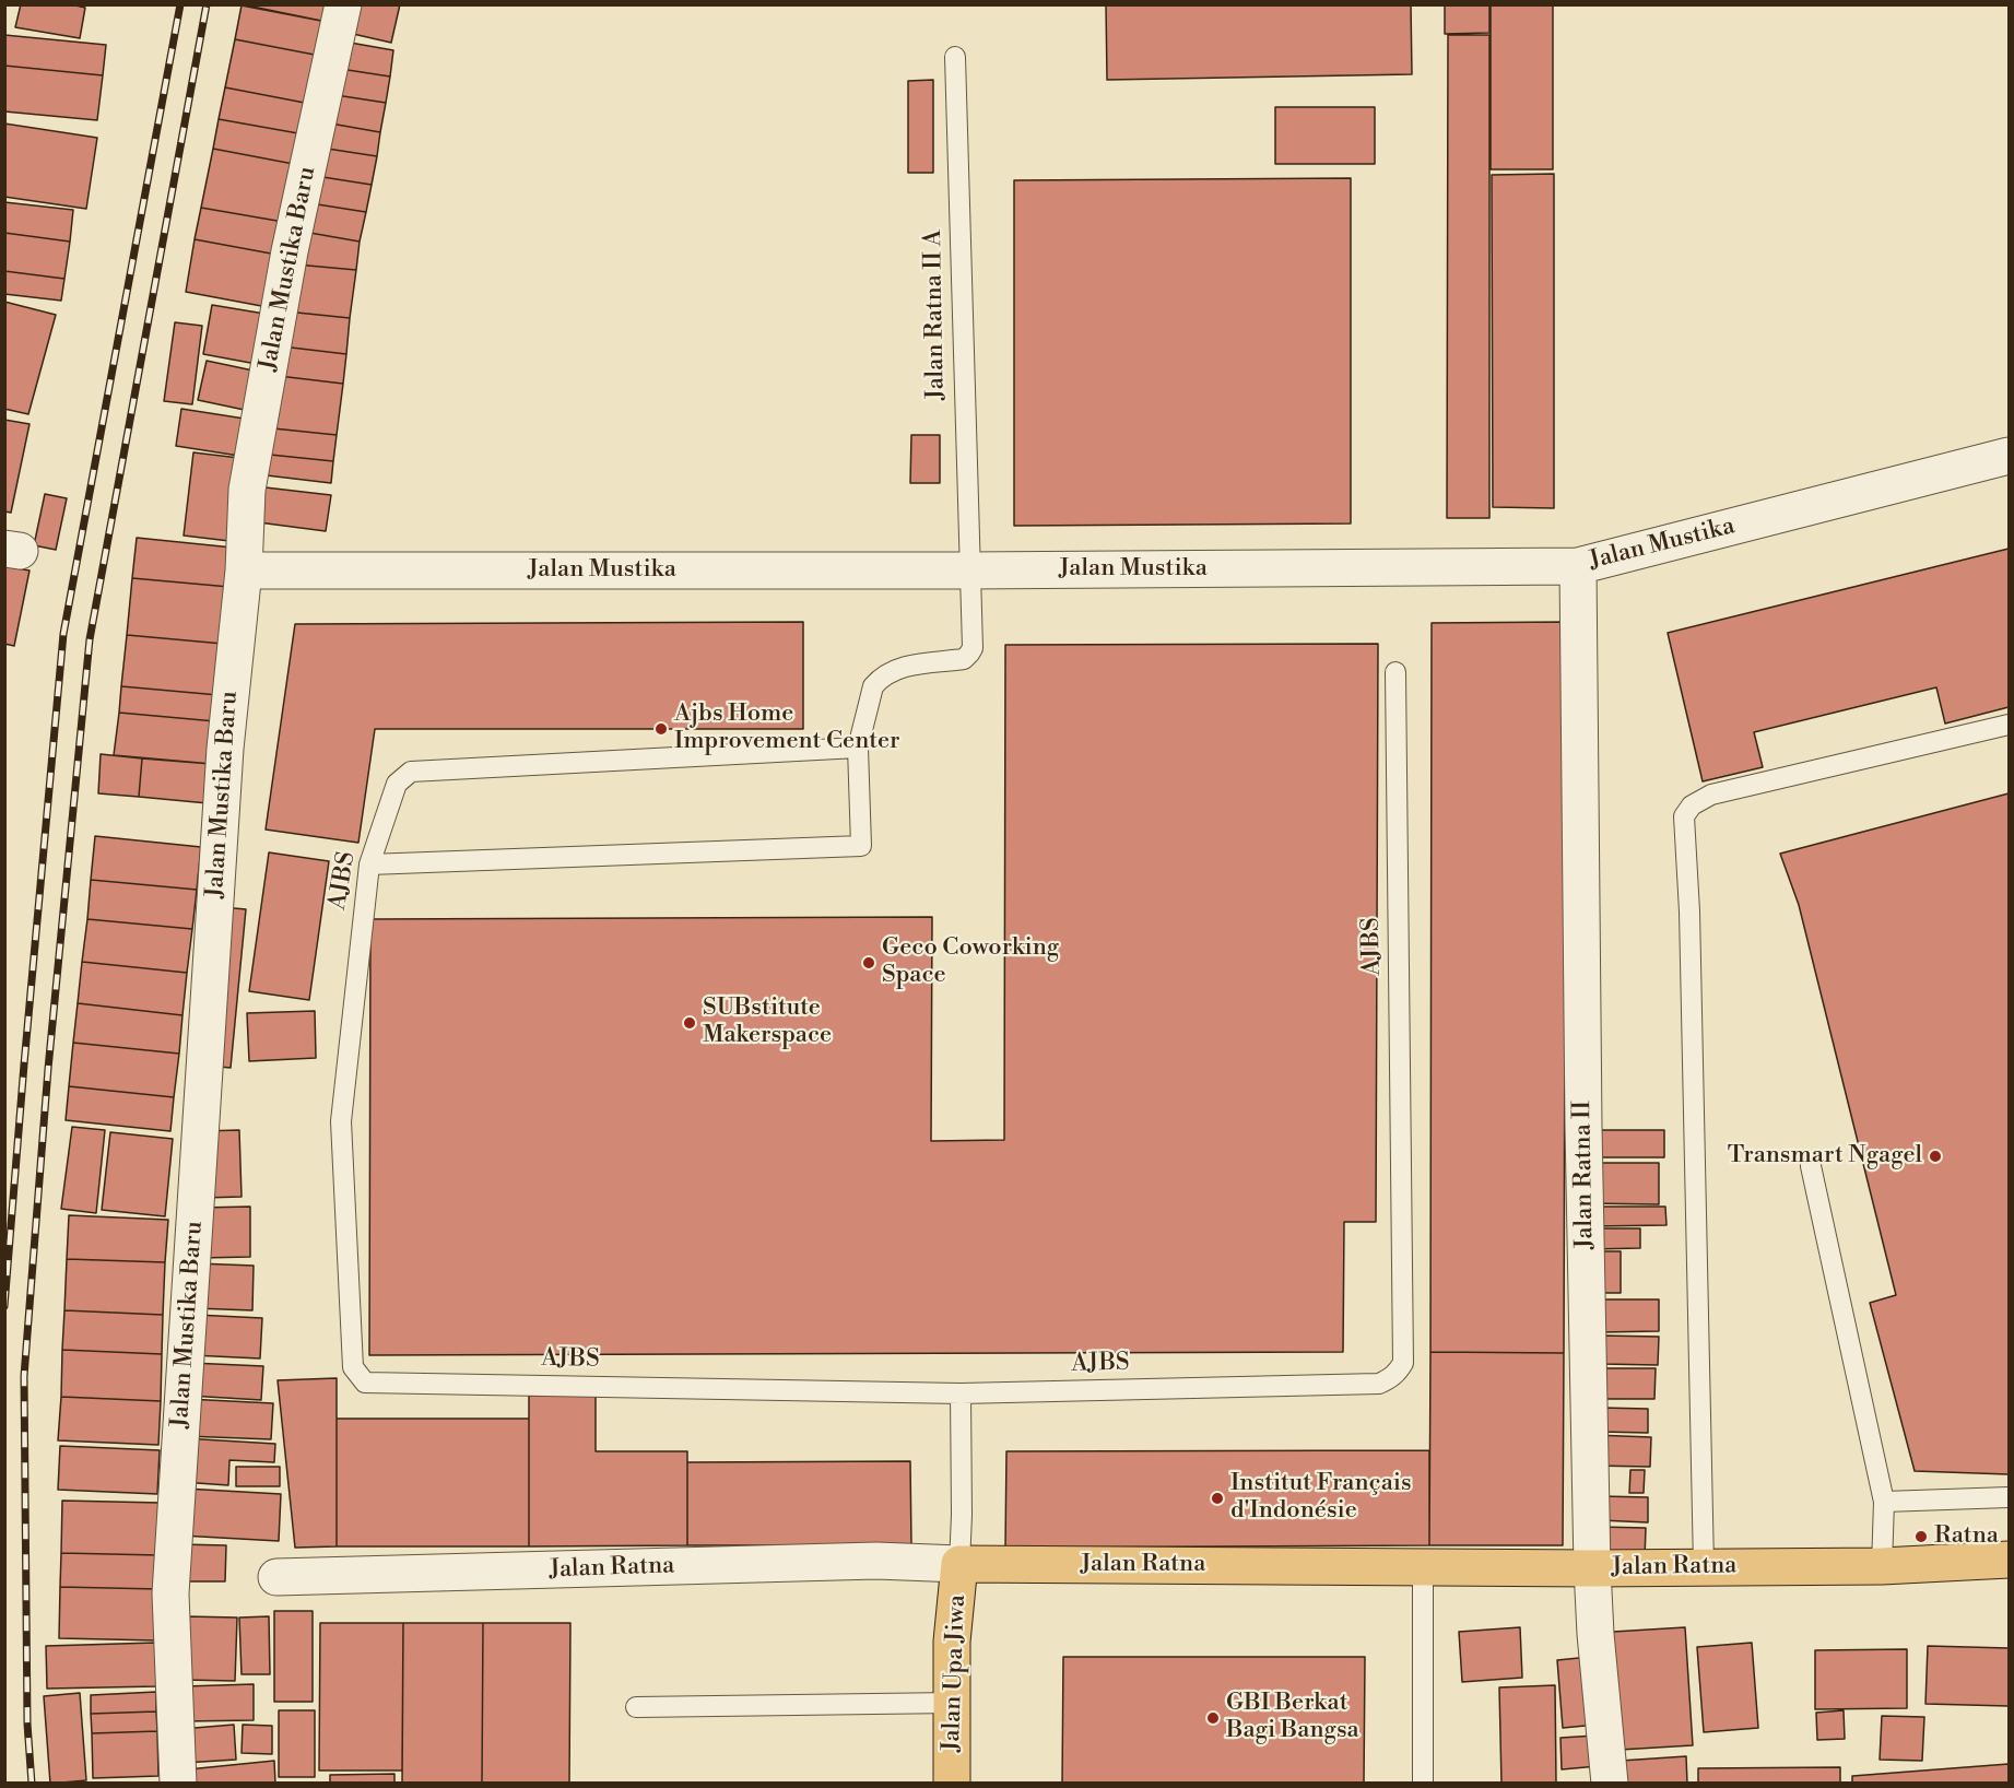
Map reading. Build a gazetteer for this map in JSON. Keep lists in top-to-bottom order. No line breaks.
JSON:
{"streets":{"highway":["Jalan Ratna","Jalan Upa Jiwa"],"street":["Jalan Mustika Baru","Jalan Mustika","Jalan Ratna II"],"lane":["Jalan Ratna II A","AJBS"]},"crossings":[["Jalan Mustika Baru","Jalan Mustika"],["Jalan Ratna II A","Jalan Mustika"],["Jalan Mustika","Jalan Ratna II"],["Jalan Ratna II","Jalan Ratna"],["Jalan Ratna","Jalan Upa Jiwa"]],"places":["Ajbs Home Improvement Center","Geco Coworking Space","SUBstitute Makerspace","Transmart Ngagel","Institut Français d'Indonésie","Ratna","GBI Berkat Bagi Bangsa"]}
